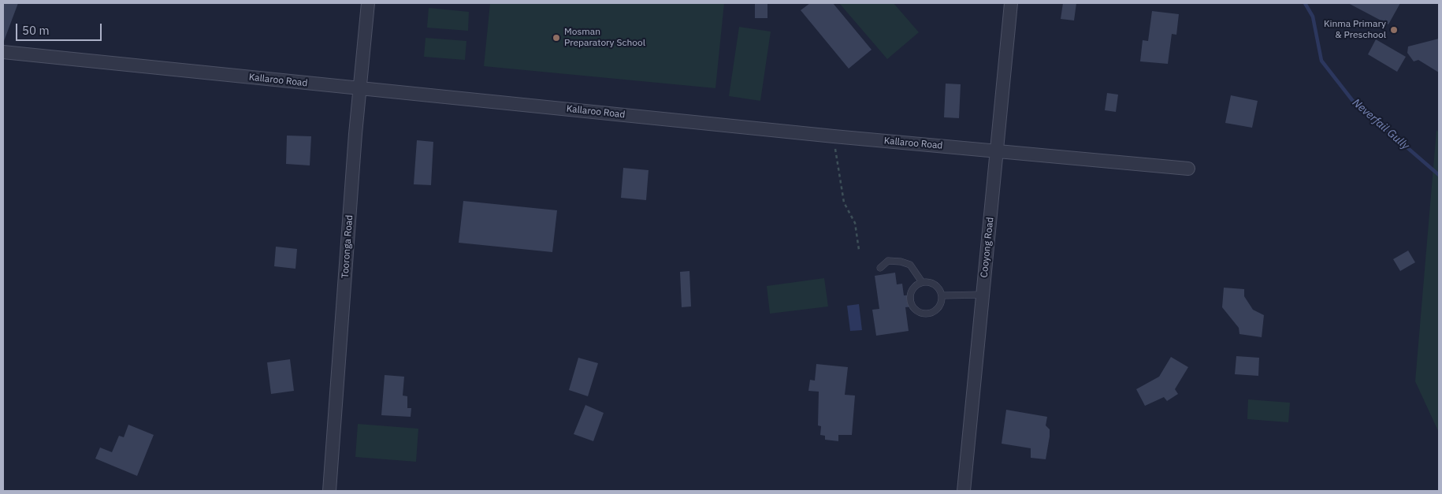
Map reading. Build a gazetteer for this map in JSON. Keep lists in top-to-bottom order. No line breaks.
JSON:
{"streets":{"street":["Kallaroo Road","Tooronga Road","Cooyong Road"]},"crossings":[["Kallaroo Road","Tooronga Road"],["Kallaroo Road","Cooyong Road"]],"water":["Neverfail Gully"],"places":["Kinma Primary & Preschool","Mosman Preparatory School"],"scale_bar":"50 m"}
